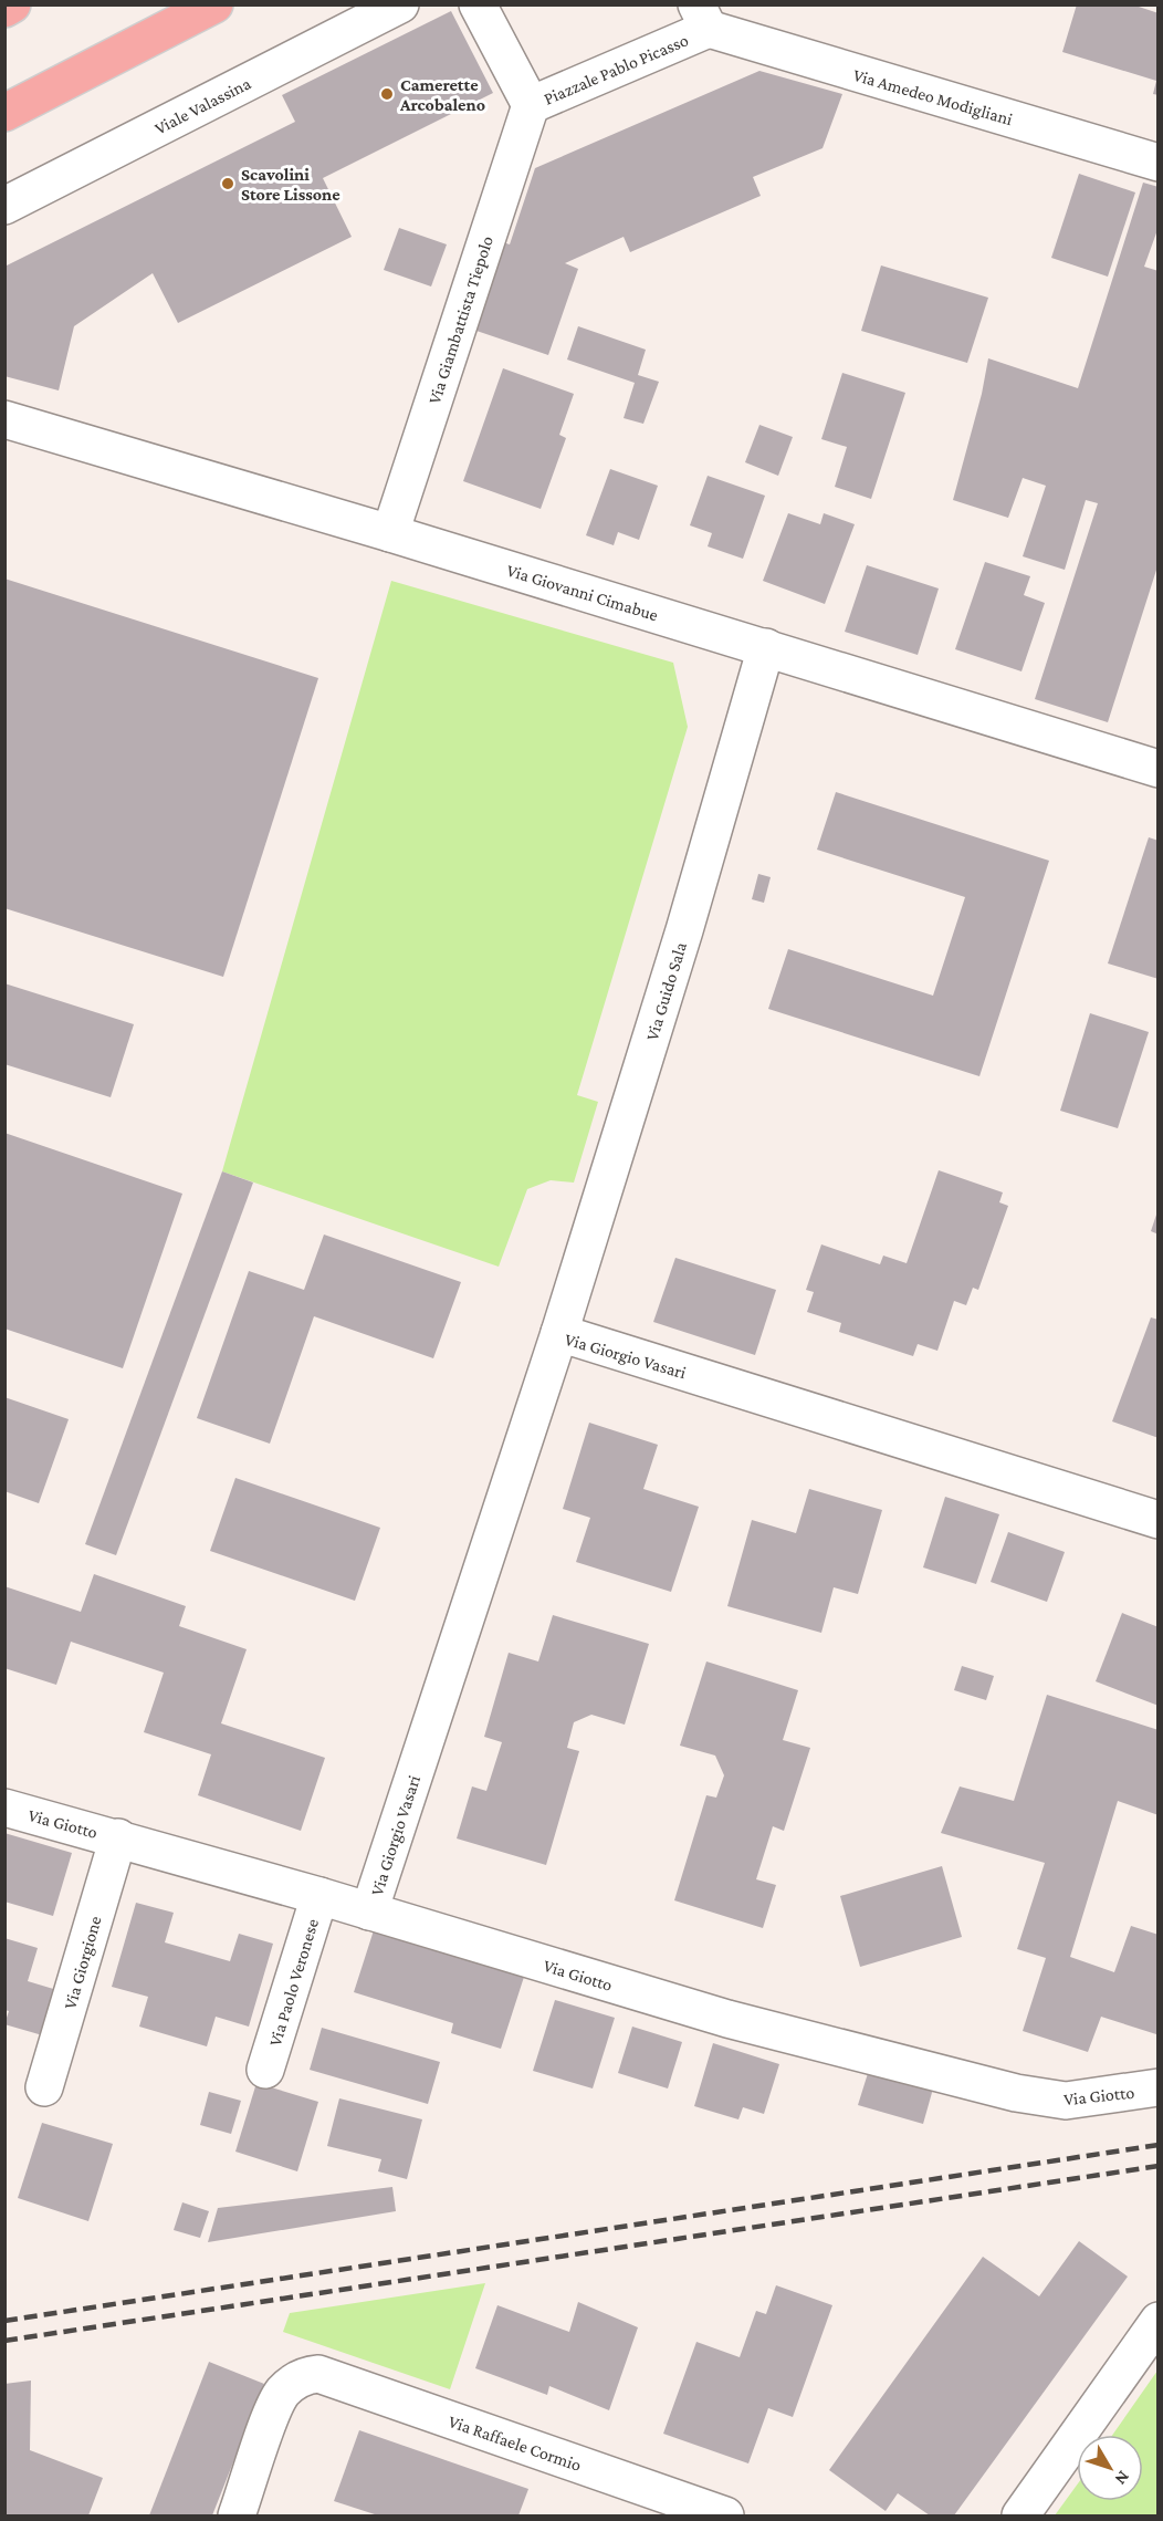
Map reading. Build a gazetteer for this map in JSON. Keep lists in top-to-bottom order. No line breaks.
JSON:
{"streets":{"street":["Piazzale Pablo Picasso","Via Amedeo Modigliani","Viale Valassina","Via Giambattista Tiepolo","Via Giovanni Cimabue","Via Guido Sala","Via Giorgio Vasari","Via Giotto","Via Giorgione","Via Paolo Veronese","Via Raffaele Cormio"]},"crossings":[["Piazzale Pablo Picasso","Via Amedeo Modigliani"],["Piazzale Pablo Picasso","Via Giambattista Tiepolo"],["Via Giambattista Tiepolo","Via Giovanni Cimabue"],["Via Giovanni Cimabue","Via Guido Sala"],["Via Guido Sala","Via Giorgio Vasari"],["Via Giorgio Vasari","Via Giotto"],["Via Giotto","Via Giorgione"],["Via Giotto","Via Paolo Veronese"]],"places":["Camerette Arcobaleno","Scavolini Store Lissone"],"north":"bottom right"}
